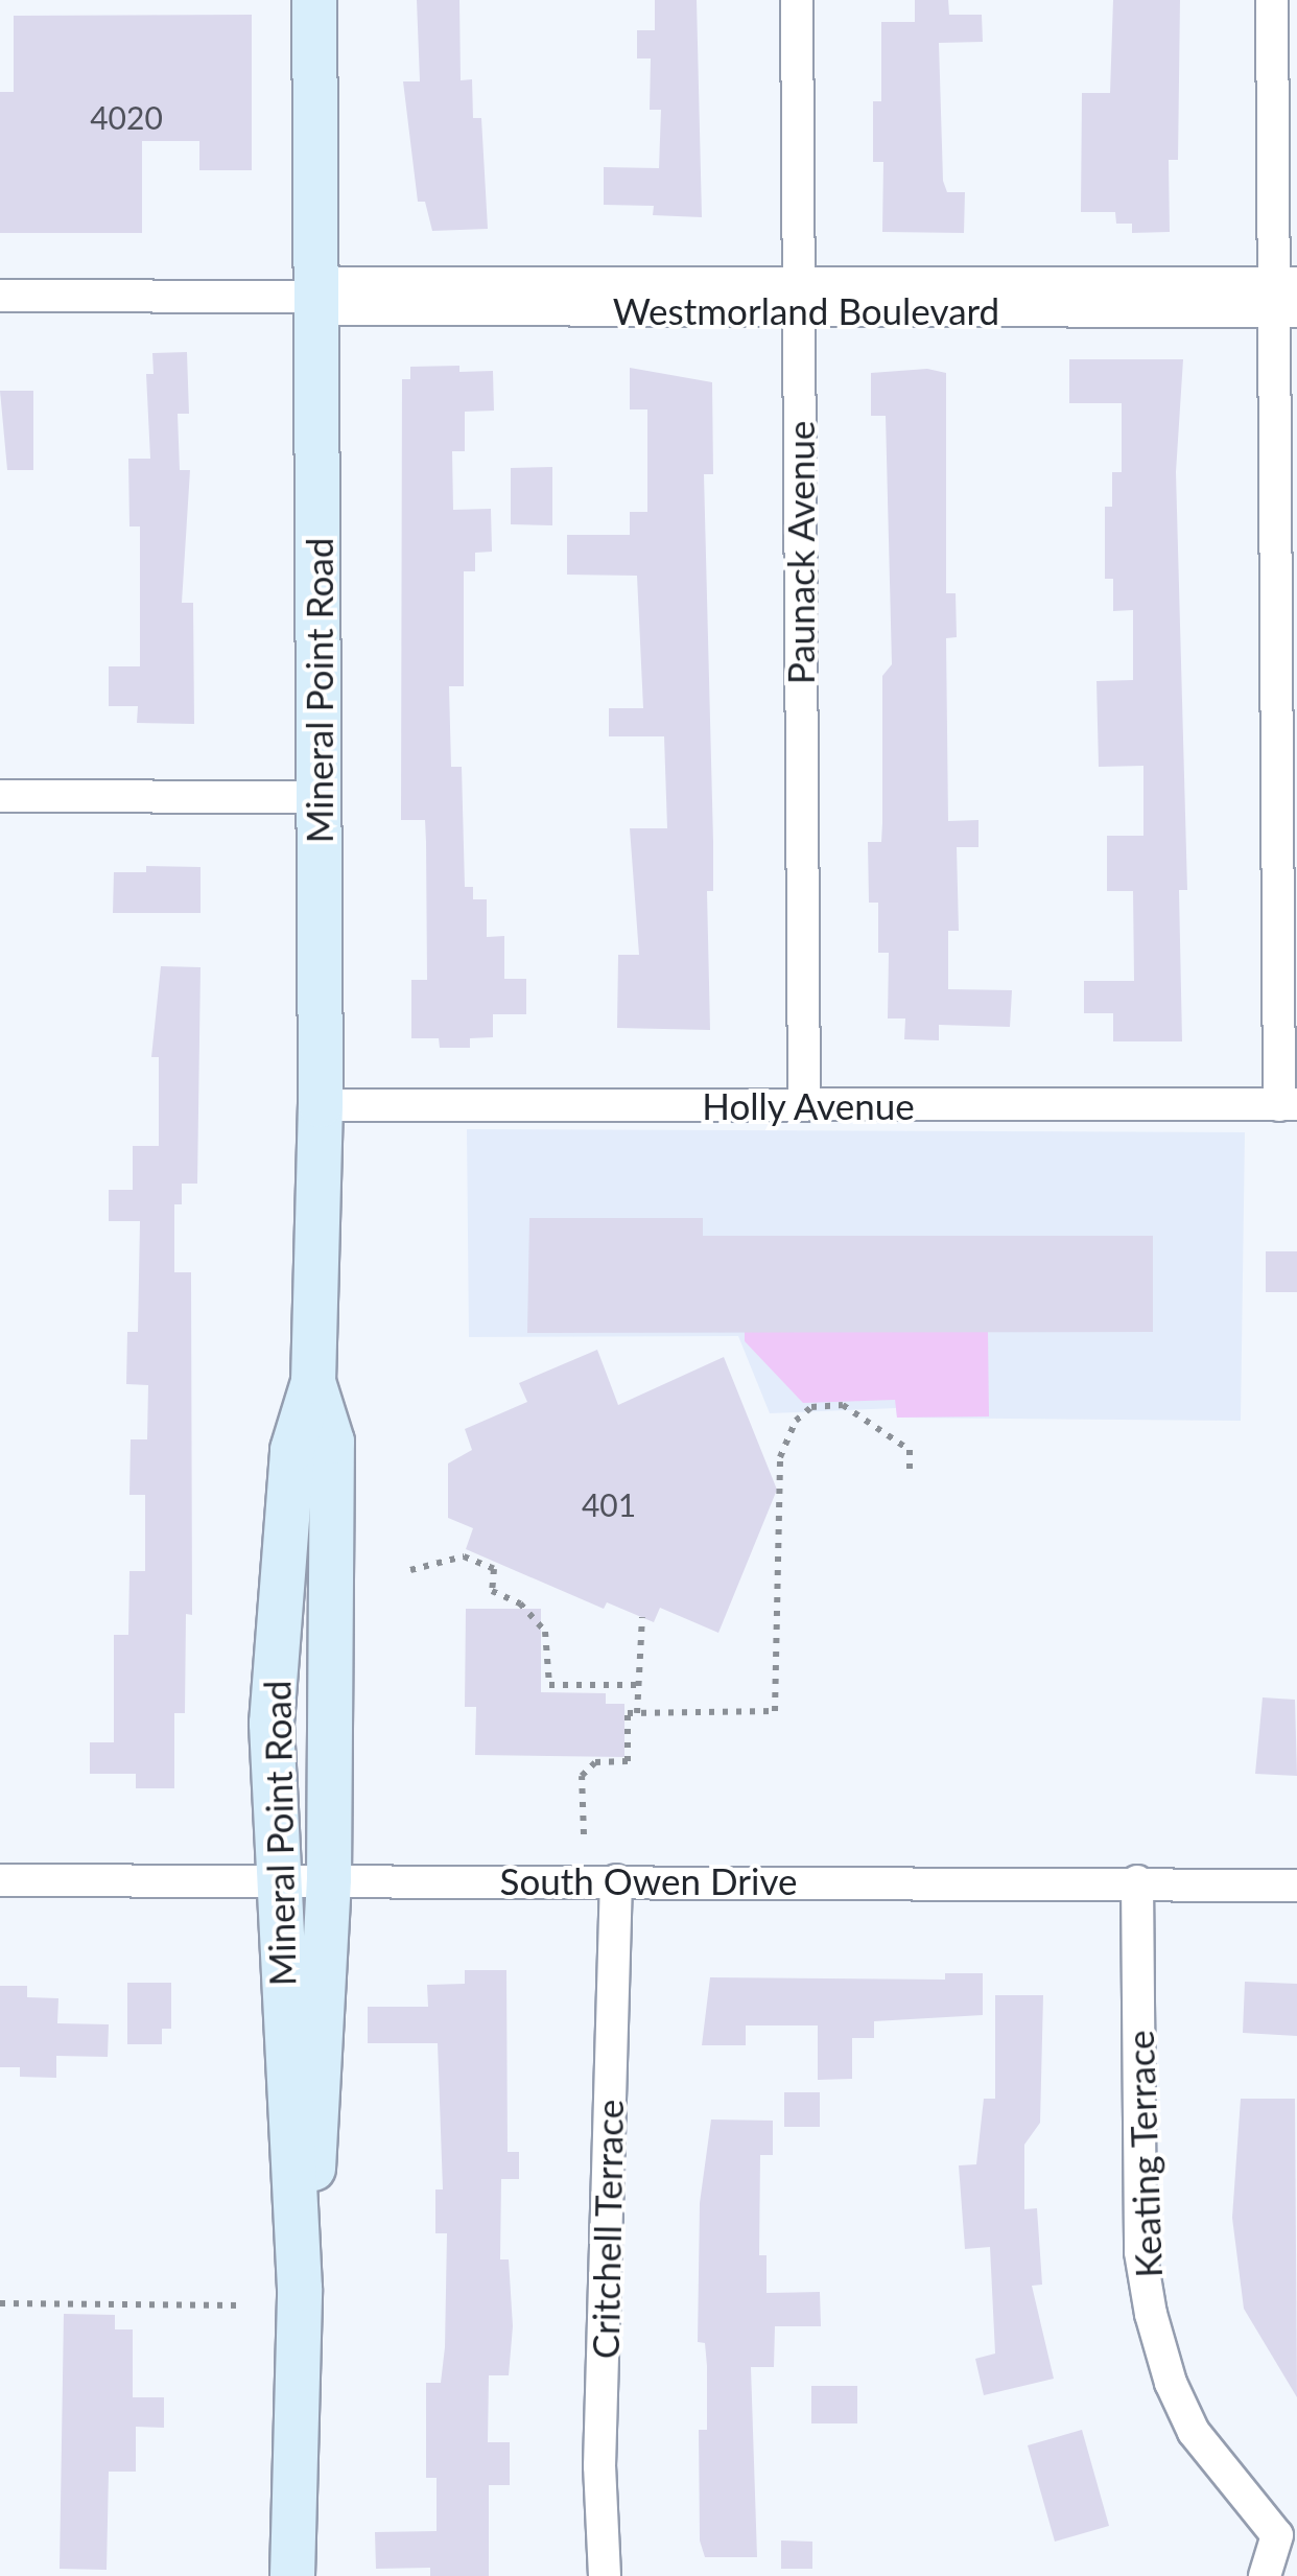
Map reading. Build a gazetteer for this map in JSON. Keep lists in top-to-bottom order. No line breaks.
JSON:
{"streets":{"main road":["Mineral Point Road"],"street":["Westmorland Boulevard","Paunack Avenue","Holly Avenue","South Owen Drive","Keating Terrace","Critchell Terrace"]},"crossings":[["Westmorland Boulevard","Paunack Avenue"],["Westmorland Boulevard","Mineral Point Road"],["Paunack Avenue","Holly Avenue"],["Mineral Point Road","Holly Avenue"],["Mineral Point Road","South Owen Drive"],["South Owen Drive","Keating Terrace"],["South Owen Drive","Critchell Terrace"]],"house_numbers":["4020","401"]}
